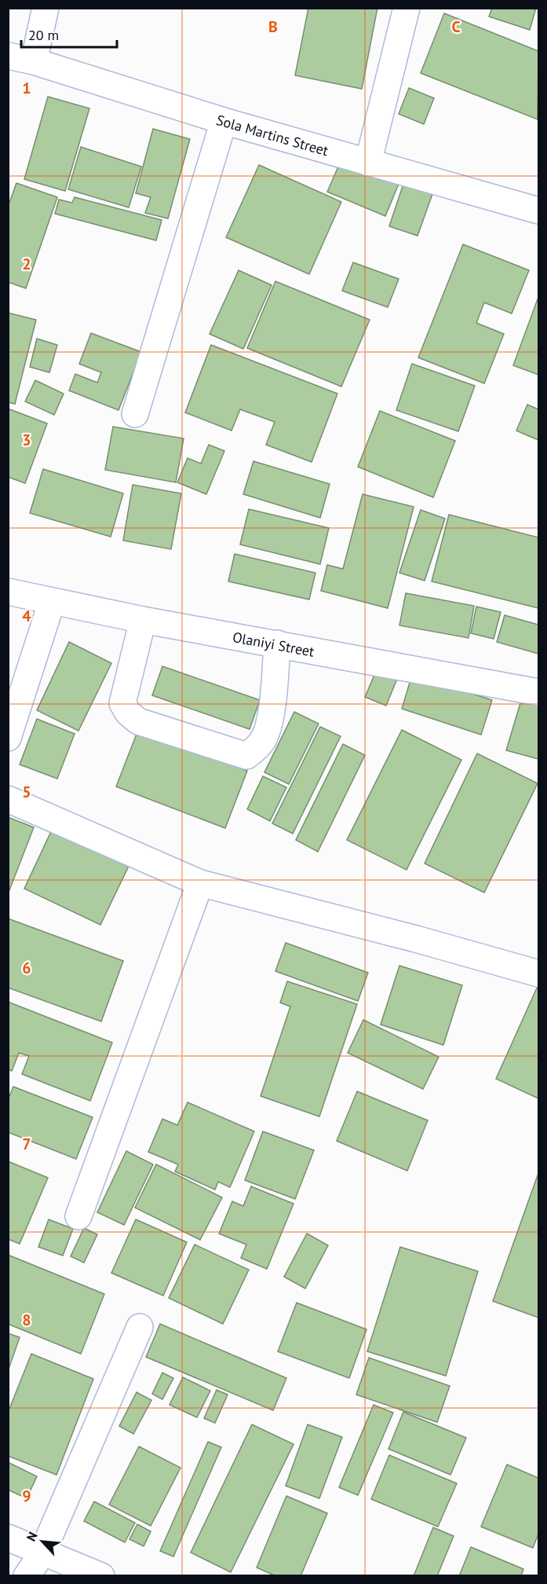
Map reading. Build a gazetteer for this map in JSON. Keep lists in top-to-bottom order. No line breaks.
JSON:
{"streets":{"street":["Sola Martins Street","Olaniyi Street"]},"scale_bar":"20 m","north":"top left","grid":{"columns":["B","C"],"rows":["1","2","3","4","5","6","7","8","9"]}}
